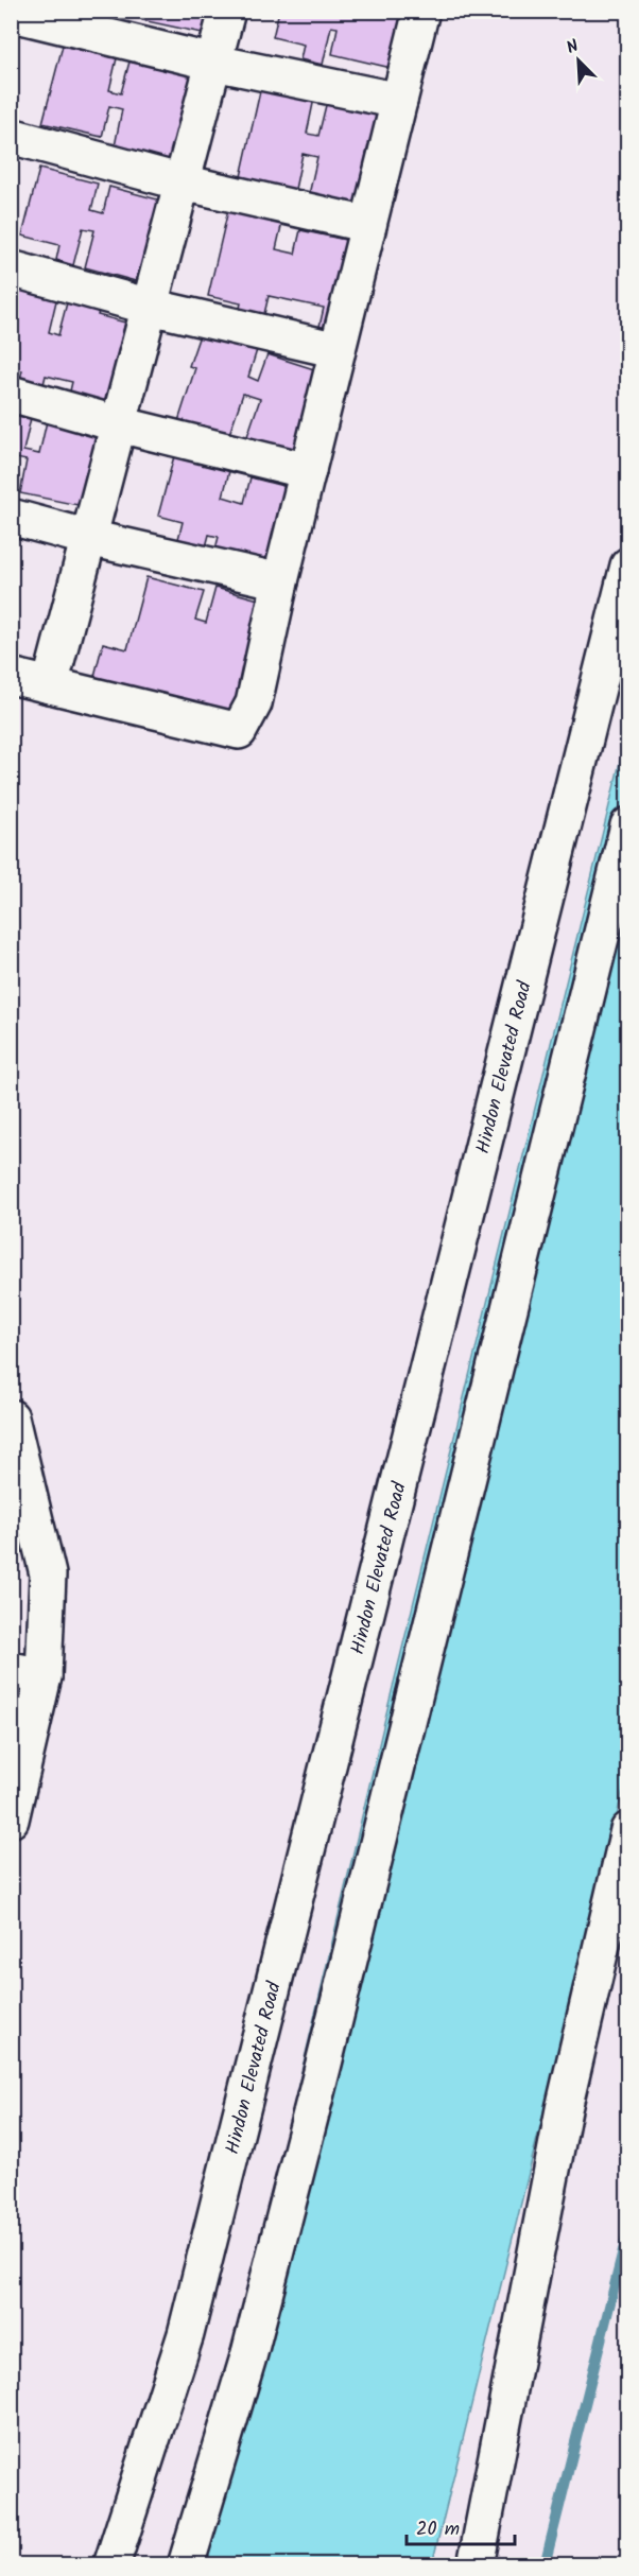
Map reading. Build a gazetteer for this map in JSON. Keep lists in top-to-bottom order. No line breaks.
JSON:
{"streets":{"main road":["Hindon Elevated Road"]},"scale_bar":"20 m","north":"top left"}
